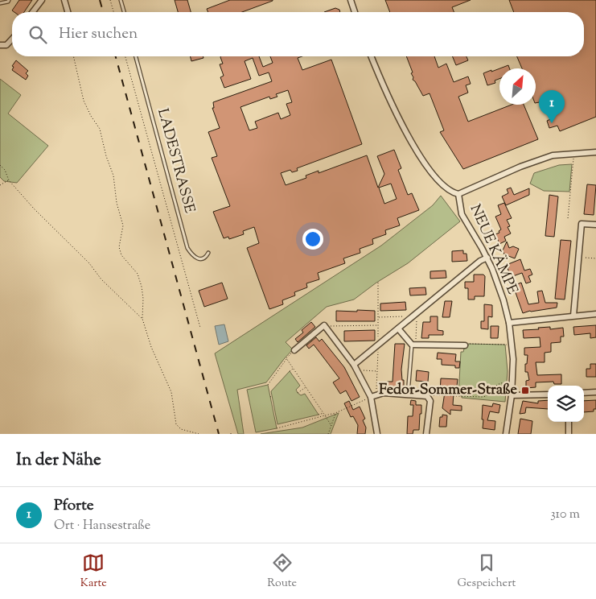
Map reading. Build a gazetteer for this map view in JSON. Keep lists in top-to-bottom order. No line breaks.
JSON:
{"streets":{"street":["NEUE KÄMPE"],"lane":["LADESTRASSE"]},"places":{"transit":["Fedor-Sommer-Straße"]},"north":"top right","page":{"search":"Hier suchen","pins":"1","heading":"In der Nähe","list":[{"mark":"1","name":"Pforte","note":"Ort · Hansestraße","value":"310 m"}],"nav":["Karte","Route","Gespeichert"]}}
